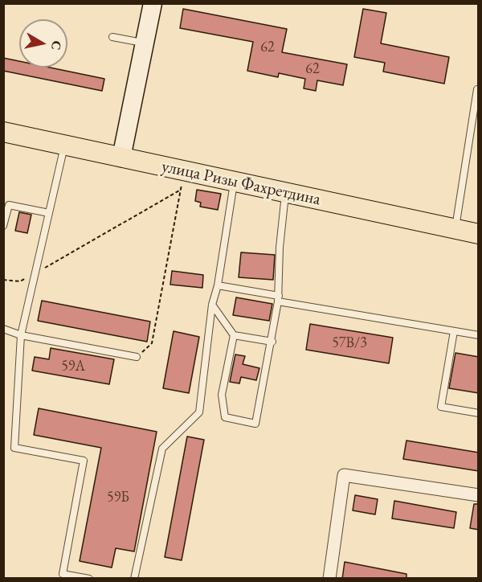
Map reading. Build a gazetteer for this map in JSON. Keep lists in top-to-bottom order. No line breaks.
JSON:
{"streets":{"main road":["улица Ризы Фахретдина"]},"house_numbers":["62","62","57В/3","59А","59Б"],"north":"right"}
